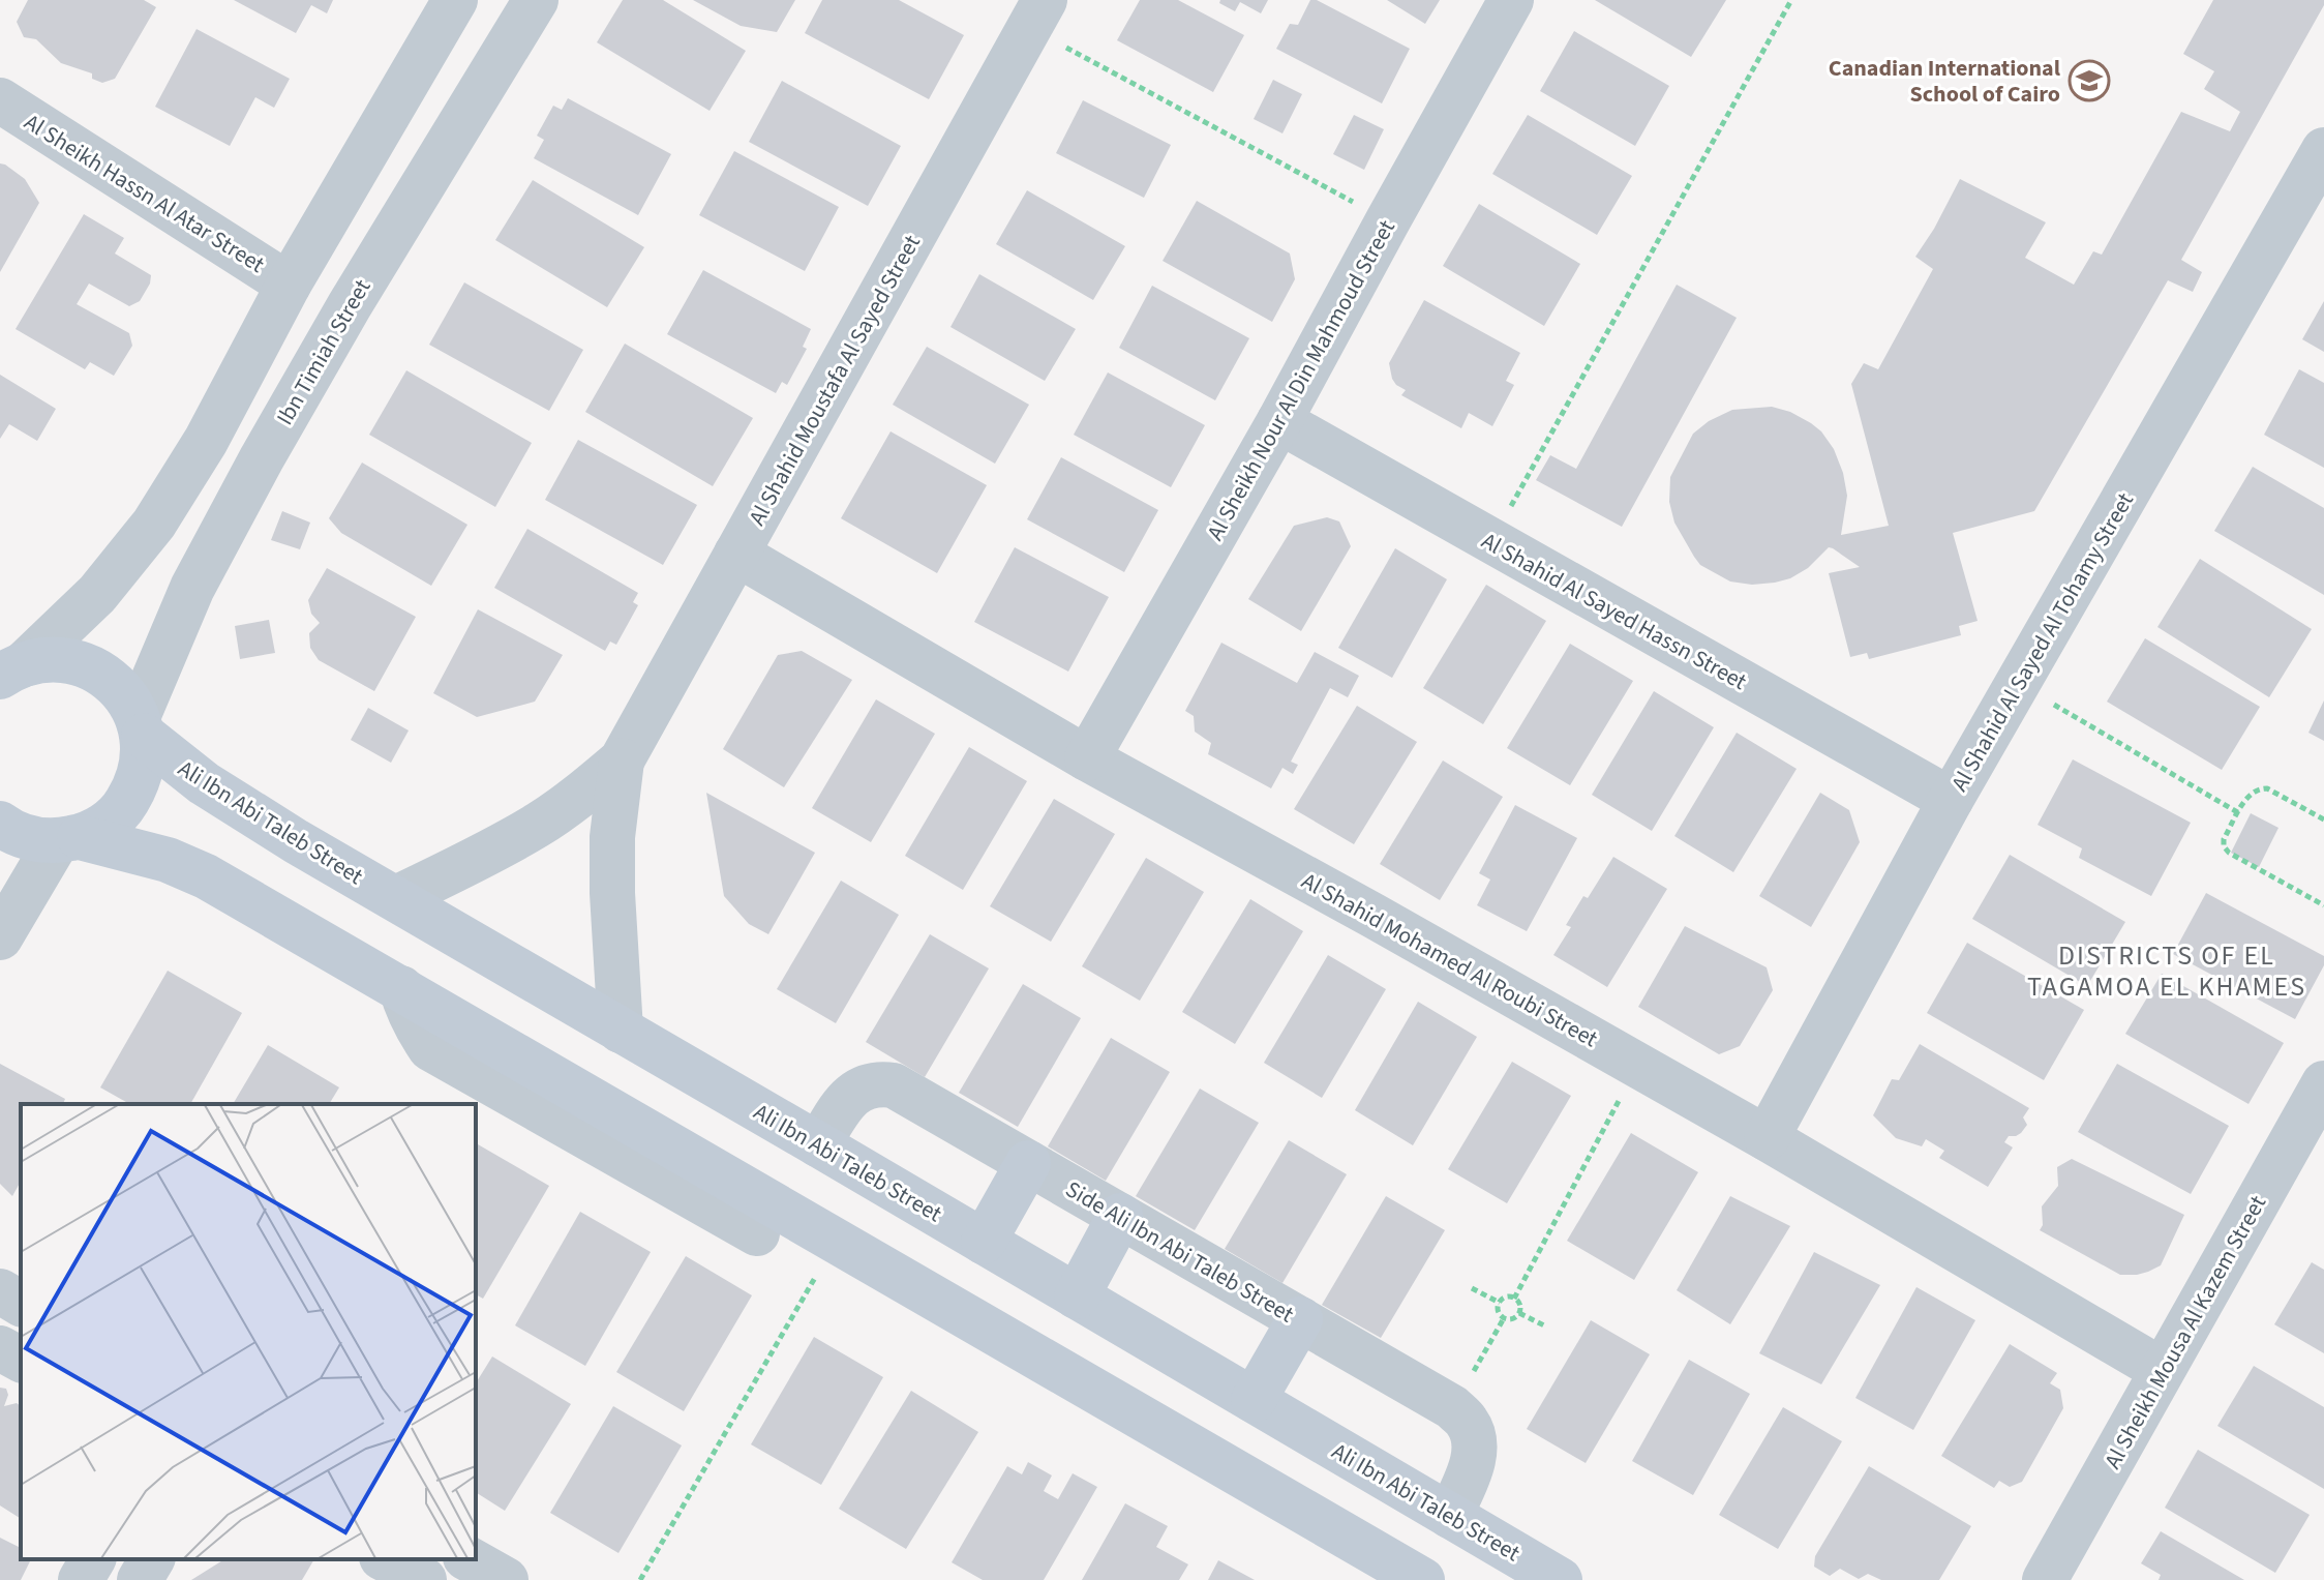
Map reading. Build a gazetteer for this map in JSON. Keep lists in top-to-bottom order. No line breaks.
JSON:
{"streets":{"main road":["Ali Ibn Abi Taleb Street"],"street":["Al Sheikh Hassn Al Atar Street","Ibn Timiah Street","Al Shahid Moustafa Al Sayed Street","Al Sheikh Nour Al Din Mahmoud Street","Al Shahid Al Sayed Hassn Street","Al Shahid Al Sayed Al Tohamy Street","Al Shahid Mohamed Al Roubi Street","Side Ali Ibn Abi Taleb Street","Al Sheikh Mousa Al Kazem Street"]},"crossings":[["Ibn Timiah Street","Ali Ibn Abi Taleb Street"],["Al Shahid Moustafa Al Sayed Street","Ali Ibn Abi Taleb Street"],["Al Shahid Moustafa Al Sayed Street","Al Shahid Mohamed Al Roubi Street"],["Al Sheikh Nour Al Din Mahmoud Street","Al Shahid Al Sayed Hassn Street"],["Al Sheikh Nour Al Din Mahmoud Street","Al Shahid Mohamed Al Roubi Street"],["Al Shahid Al Sayed Hassn Street","Al Shahid Al Sayed Al Tohamy Street"],["Al Shahid Al Sayed Al Tohamy Street","Al Shahid Mohamed Al Roubi Street"],["Ali Ibn Abi Taleb Street","Side Ali Ibn Abi Taleb Street"],["Al Shahid Mohamed Al Roubi Street","Al Sheikh Mousa Al Kazem Street"]],"districts":["DISTRICTS OF EL TAGAMOA EL KHAMES"],"places":{"school or university":["Canadian International School of Cairo"]}}
